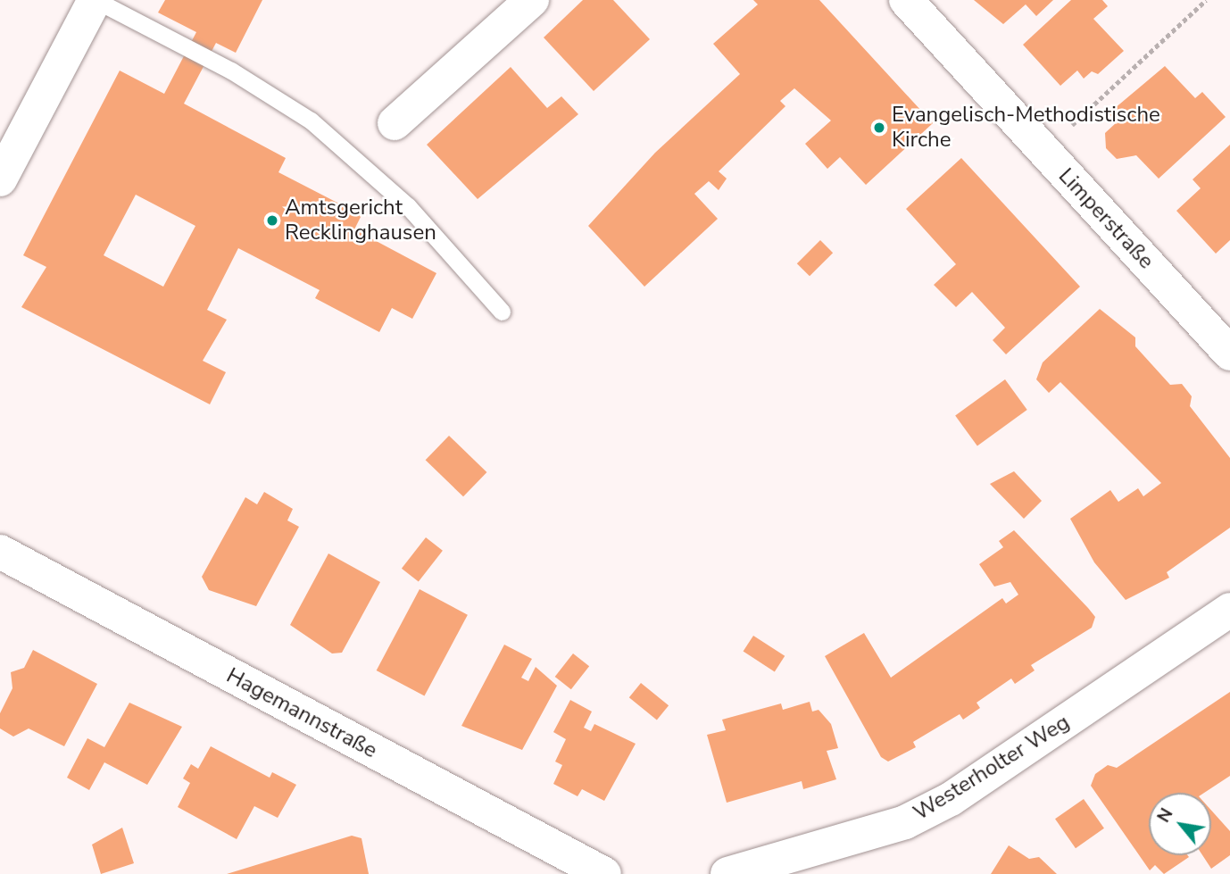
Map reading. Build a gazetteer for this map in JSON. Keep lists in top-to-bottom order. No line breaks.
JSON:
{"streets":{"street":["Limperstraße","Hagemannstraße","Westerholter Weg"]},"places":["Evangelisch-Methodistische Kirche","Amtsgericht Recklinghausen"],"north":"top left"}
